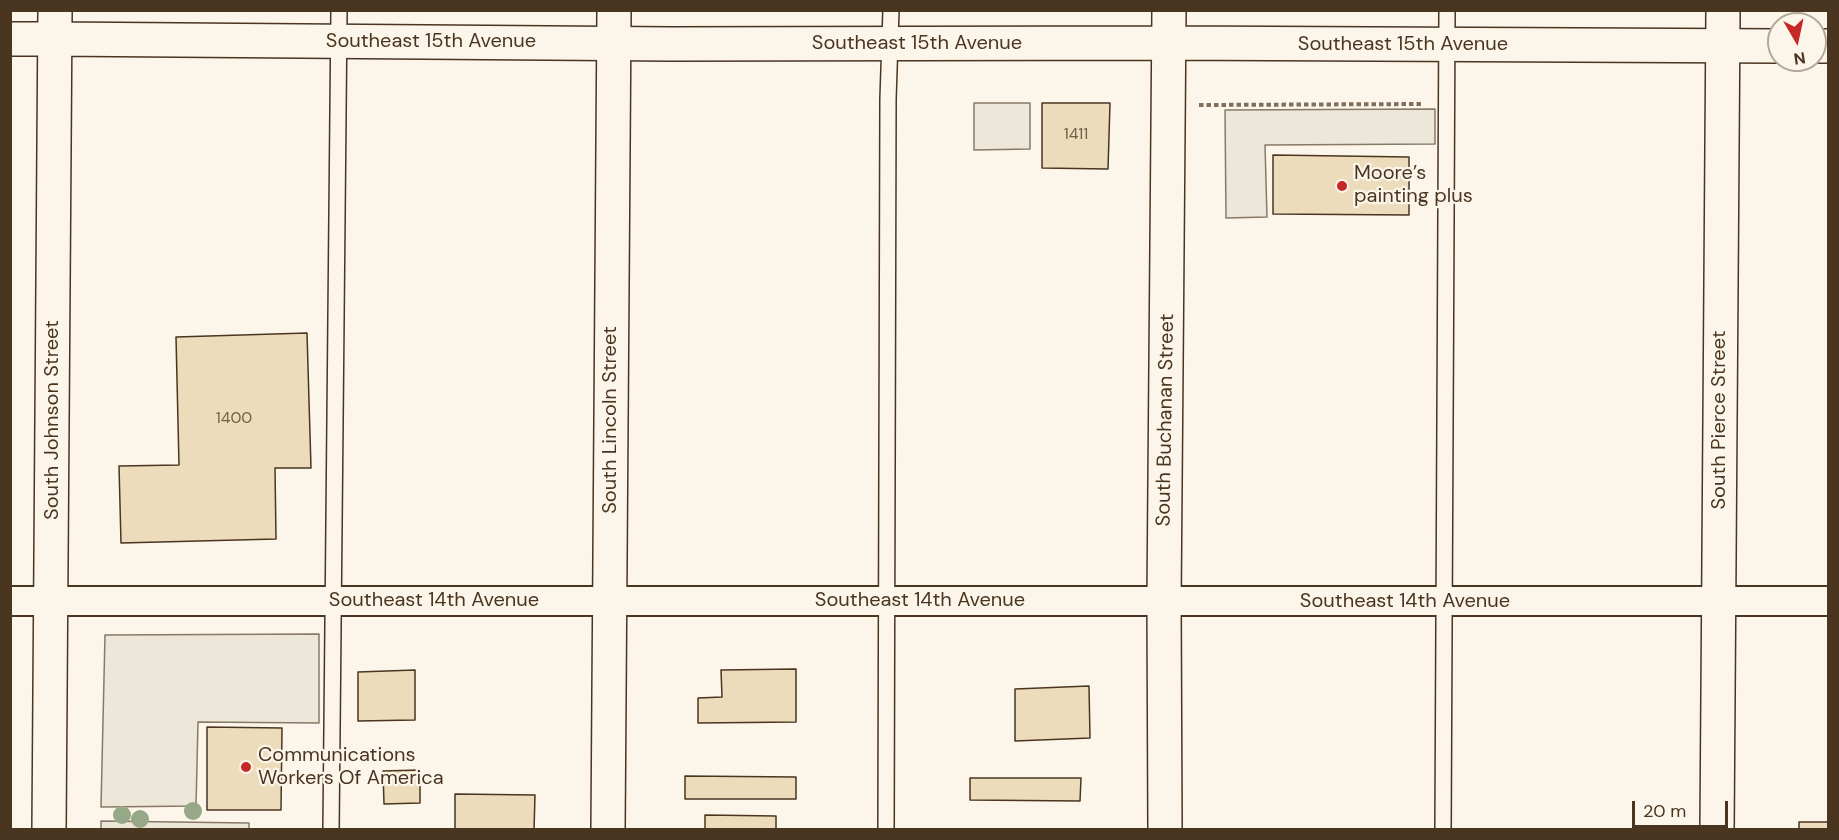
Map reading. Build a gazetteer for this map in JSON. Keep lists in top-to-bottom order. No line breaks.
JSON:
{"streets":{"main road":["Southeast 15th Avenue","South Johnson Street","South Lincoln Street","South Buchanan Street","South Pierce Street"],"street":["Southeast 14th Avenue"]},"crossings":[["Southeast 15th Avenue","South Johnson Street"],["Southeast 15th Avenue","South Lincoln Street"],["Southeast 15th Avenue","South Buchanan Street"],["Southeast 15th Avenue","South Pierce Street"],["South Johnson Street","Southeast 14th Avenue"],["South Lincoln Street","Southeast 14th Avenue"],["South Buchanan Street","Southeast 14th Avenue"],["South Pierce Street","Southeast 14th Avenue"]],"places":["Moore’s painting plus","Communications Workers Of America"],"house_numbers":["1411","1400"],"scale_bar":"20 m","north":"bottom"}
